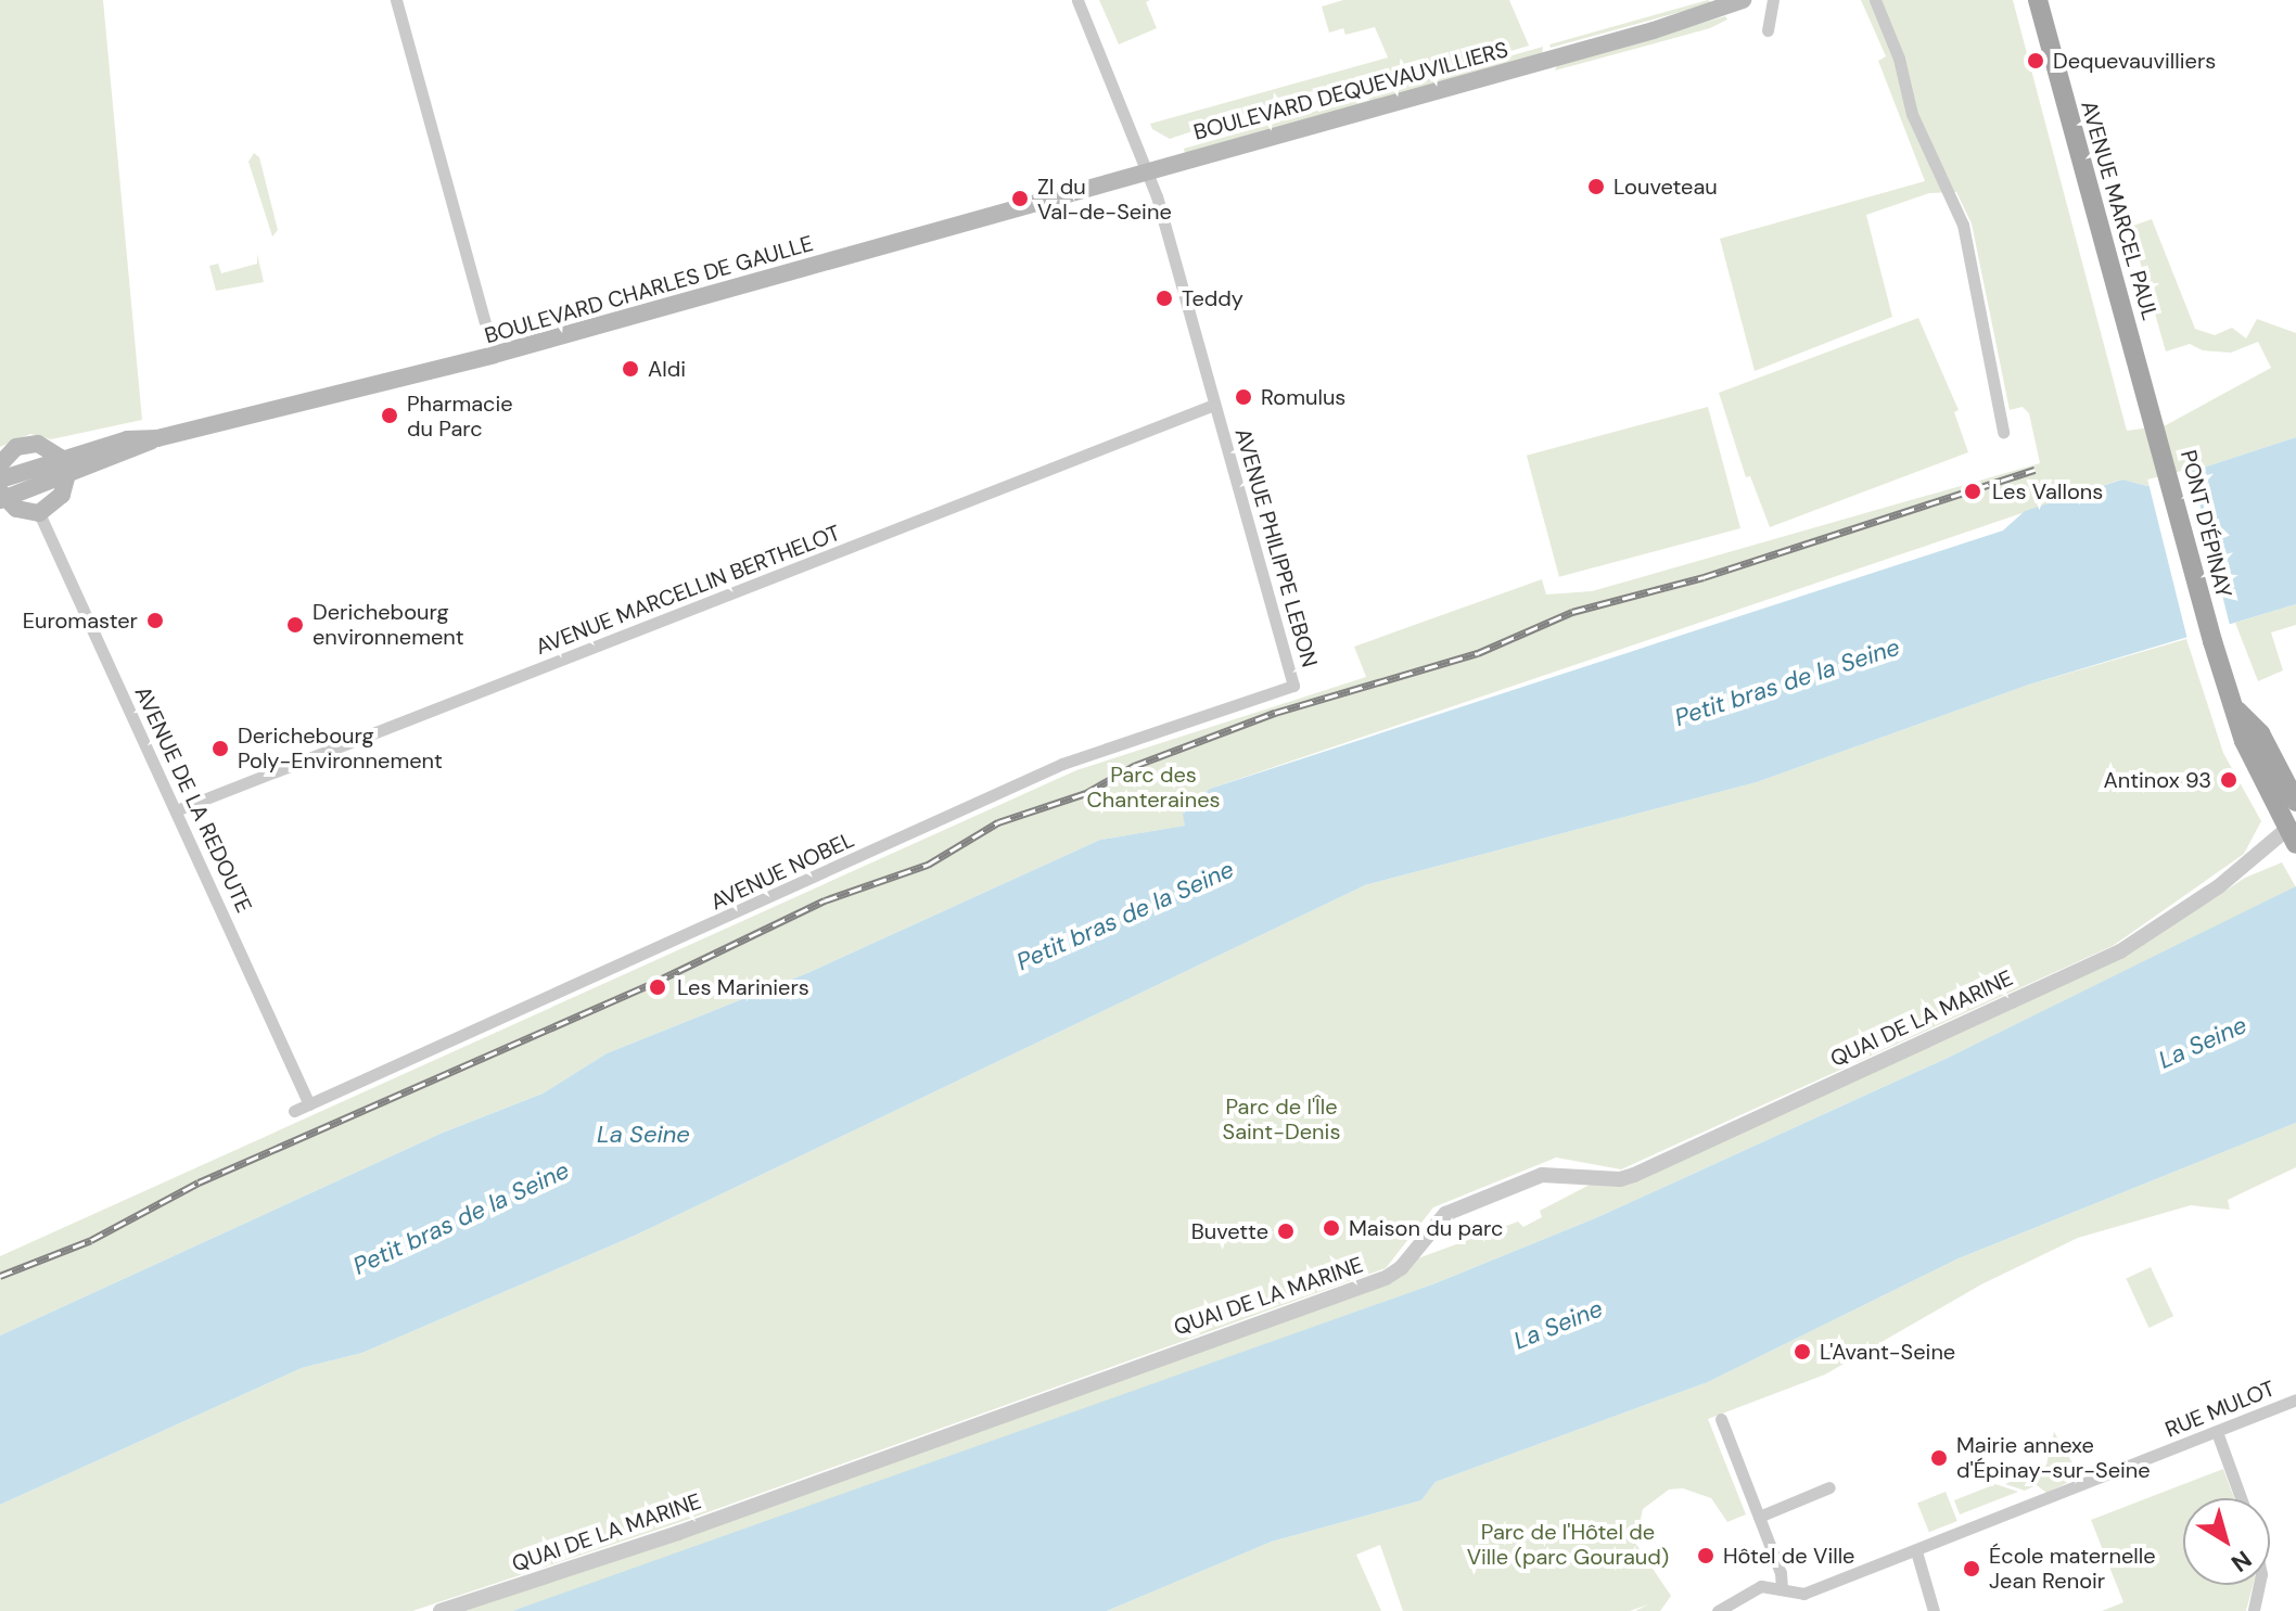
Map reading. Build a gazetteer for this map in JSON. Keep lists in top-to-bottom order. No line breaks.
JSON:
{"streets":{"main road":["BOULEVARD DEQUEVAUVILLIERS","AVENUE MARCEL PAUL","BOULEVARD CHARLES DE GAULLE","PONT D'ÉPINAY"],"street":["AVENUE PHILIPPE LEBON","AVENUE MARCELLIN BERTHELOT","AVENUE DE LA REDOUTE","AVENUE NOBEL","QUAI DE LA MARINE","RUE MULOT"]},"crossings":[["BOULEVARD DEQUEVAUVILLIERS","BOULEVARD CHARLES DE GAULLE"],["BOULEVARD DEQUEVAUVILLIERS","AVENUE PHILIPPE LEBON"],["AVENUE MARCEL PAUL","PONT D'ÉPINAY"],["BOULEVARD CHARLES DE GAULLE","AVENUE PHILIPPE LEBON"],["BOULEVARD CHARLES DE GAULLE","AVENUE DE LA REDOUTE"],["PONT D'ÉPINAY","QUAI DE LA MARINE"],["AVENUE PHILIPPE LEBON","AVENUE MARCELLIN BERTHELOT"],["AVENUE PHILIPPE LEBON","AVENUE NOBEL"],["AVENUE MARCELLIN BERTHELOT","AVENUE DE LA REDOUTE"],["AVENUE DE LA REDOUTE","AVENUE NOBEL"]],"water":["Petit bras de la Seine","La Seine"],"parks":["Parc des Chanteraines","Parc de l'Île Saint-Denis","Parc de l'Hôtel de Ville (parc Gouraud)"],"places":["Dequevauvilliers","Louveteau","ZI du Val-de-Seine","Teddy","Aldi","Romulus","Pharmacie du Parc","Les Vallons","Euromaster","Derichebourg environnement","Derichebourg Poly-Environnement","Antinox 93","Les Mariniers","Maison du parc","Buvette","L'Avant-Seine","Mairie annexe d'Épinay-sur-Seine","Hôtel de Ville","École maternelle Jean Renoir"],"north":"bottom right"}
